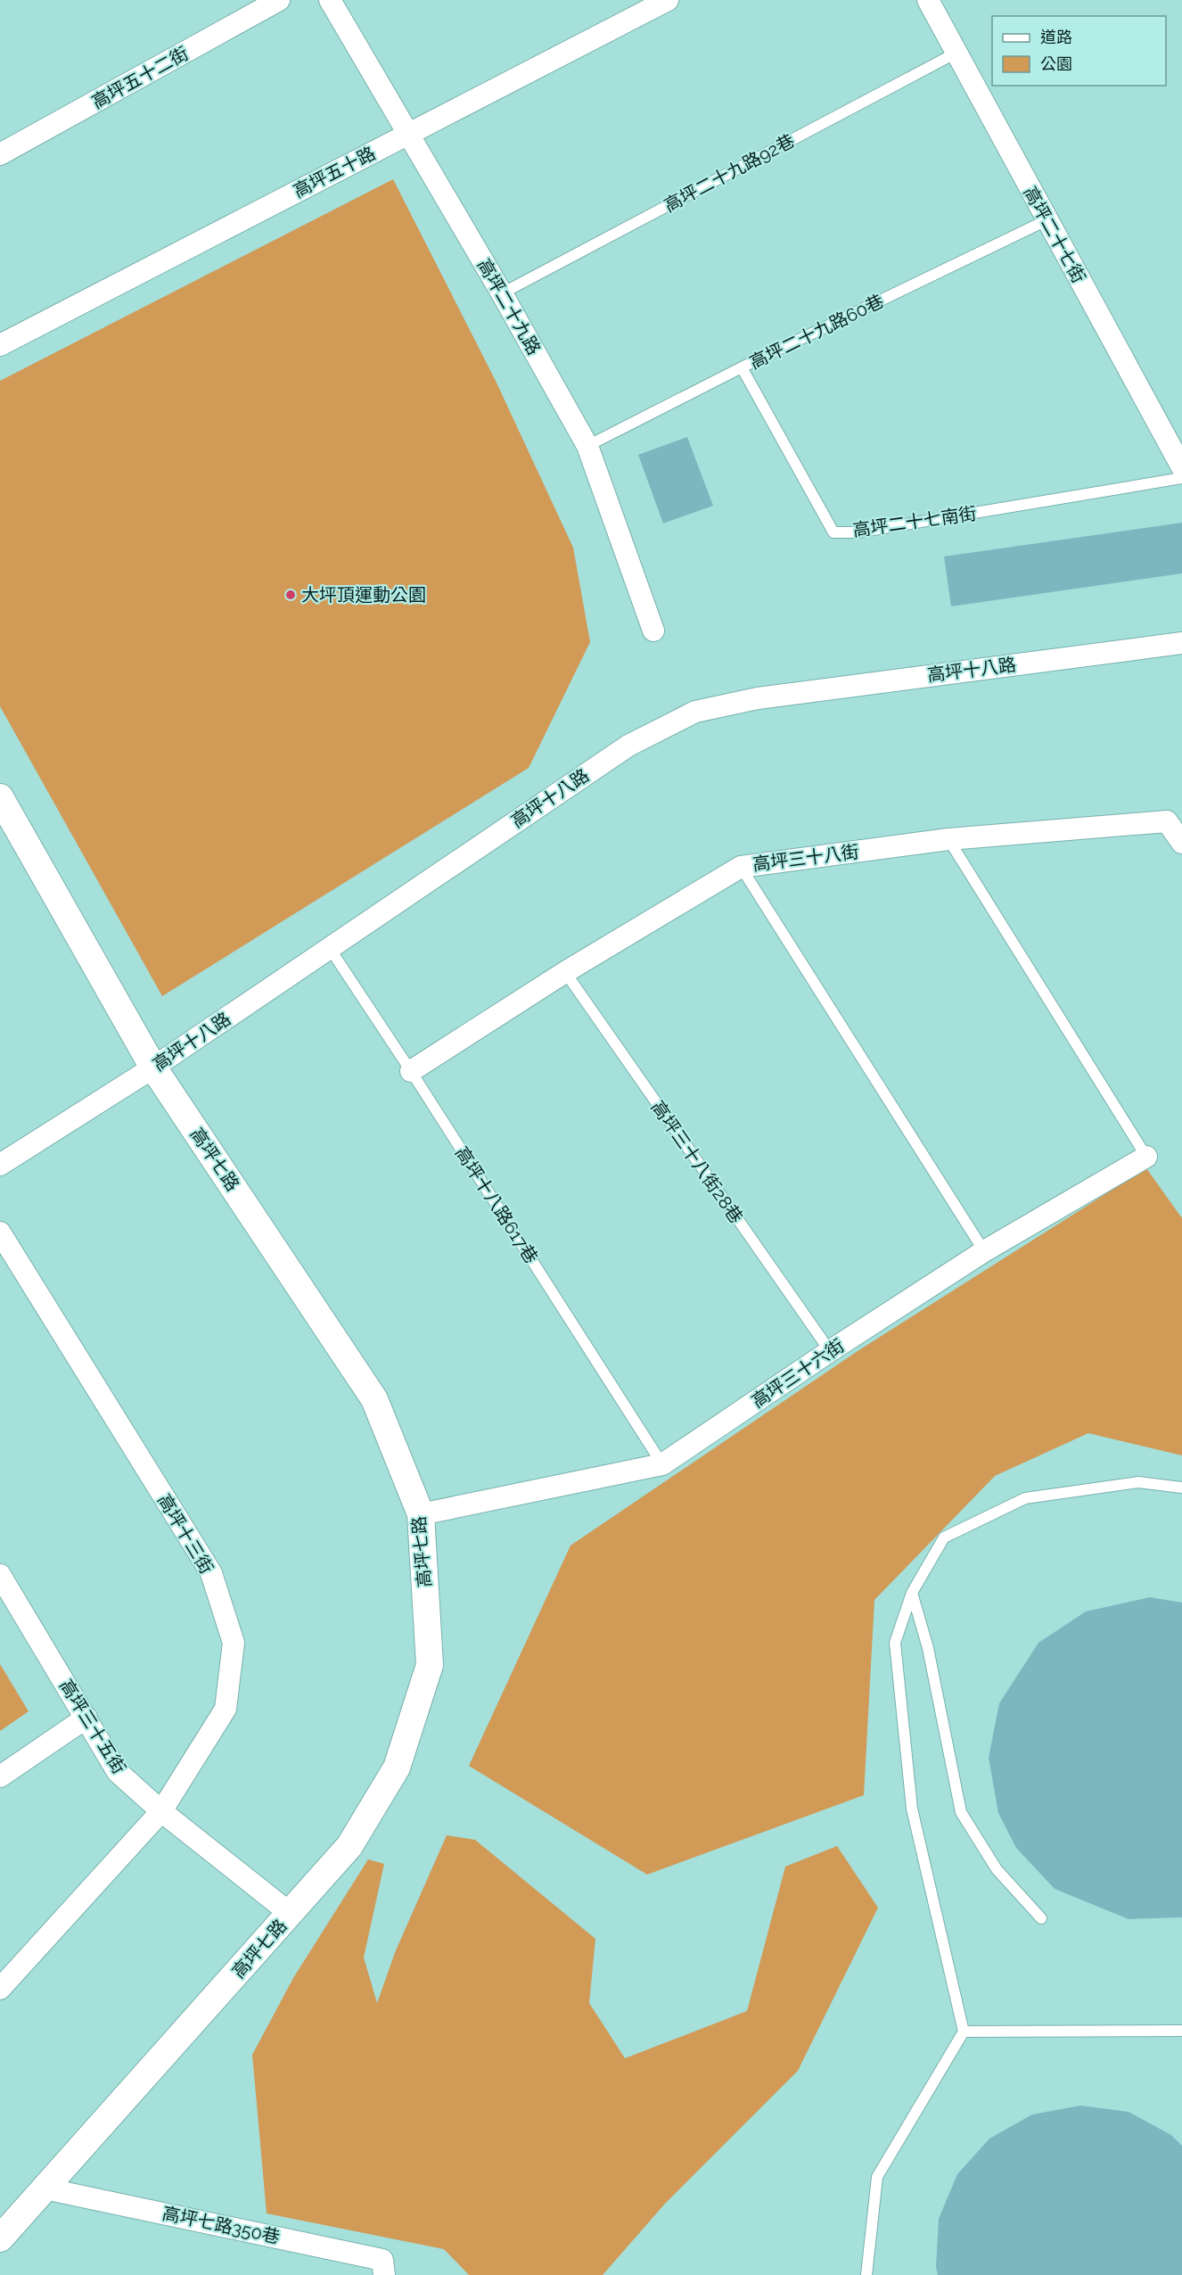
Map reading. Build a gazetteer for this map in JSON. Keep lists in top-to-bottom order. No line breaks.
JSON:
{"streets":{"street":["高坪五十二街","高坪五十路","高坪二十七街","高坪二十九路","高坪十八路","高坪三十八街","高坪七路","高坪三十六街","高坪十三街","高坪三十五街","高坪七路350巷"],"lane":["高坪二十九路92巷","高坪二十九路60巷","高坪二十七南街","高坪三十八街28巷","高坪十八路617巷"]},"crossings":[["高坪五十路","高坪二十九路"],["高坪二十九路92巷","高坪二十七街"],["高坪二十九路92巷","高坪二十九路"],["高坪二十七街","高坪二十九路60巷"],["高坪二十九路","高坪二十九路60巷"],["高坪二十九路60巷","高坪二十七南街"],["高坪十八路","高坪七路"],["高坪十八路","高坪十八路617巷"],["高坪三十八街","高坪三十八街28巷"],["高坪三十八街","高坪十八路617巷"],["高坪七路","高坪三十六街"],["高坪七路","高坪三十五街"],["高坪七路","高坪七路350巷"],["高坪三十八街28巷","高坪三十六街"],["高坪十八路617巷","高坪三十六街"],["高坪十三街","高坪三十五街"]],"places":["大坪頂運動公園"],"legend":["道路","公園"]}
